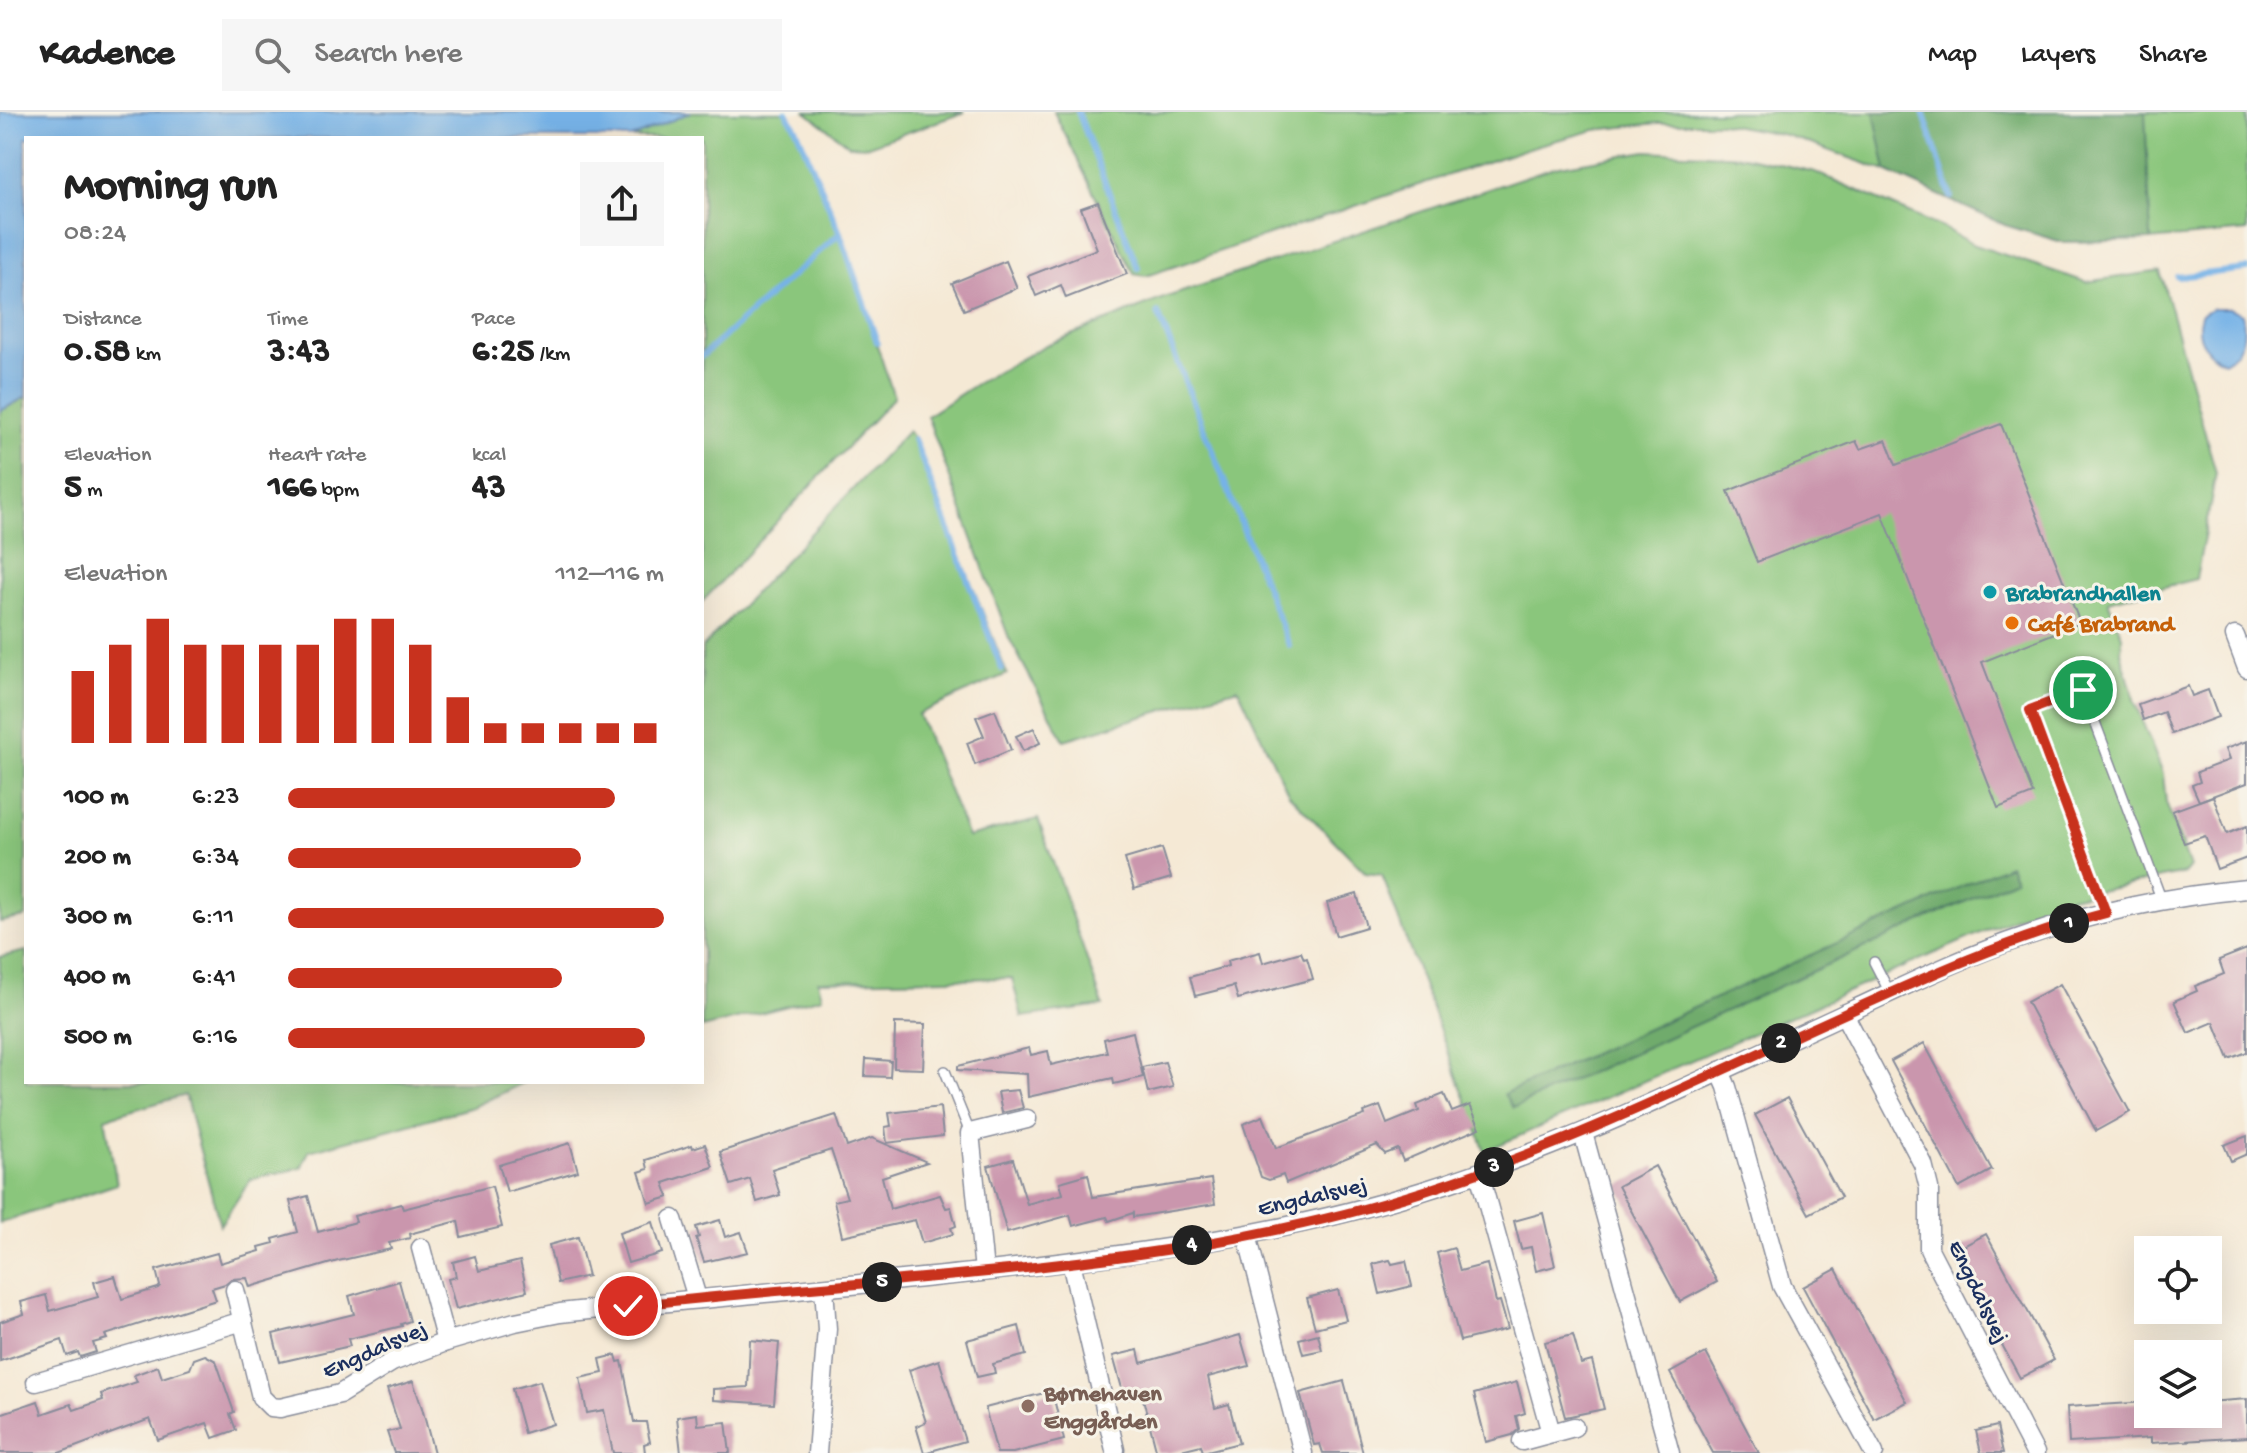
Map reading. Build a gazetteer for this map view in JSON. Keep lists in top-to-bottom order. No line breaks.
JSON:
{"streets":{"street":["Engdalsvej"]},"places":["Brabrandhallen","Café Brabrand","Børnehaven Enggården"],"page":{"header":"Kadence","search":"Search here","nav":["Map","Layers","Share"],"heading":["Morning run","08:24"],"stats":[["Distance","0.58 km"],["Time","3:43"],["Pace","6:25 /km"],["Elevation","5 m"],["Heart rate","166 bpm"],["kcal","43"]],"chart":["Elevation","112–116 m"],"list":[{"name":"100 m","note":"6:23"},{"name":"200 m","note":"6:34"},{"name":"300 m","note":"6:11"},{"name":"400 m","note":"6:41"},{"name":"500 m","note":"6:16"}],"pins":["1","2","3","4","5"]}}
